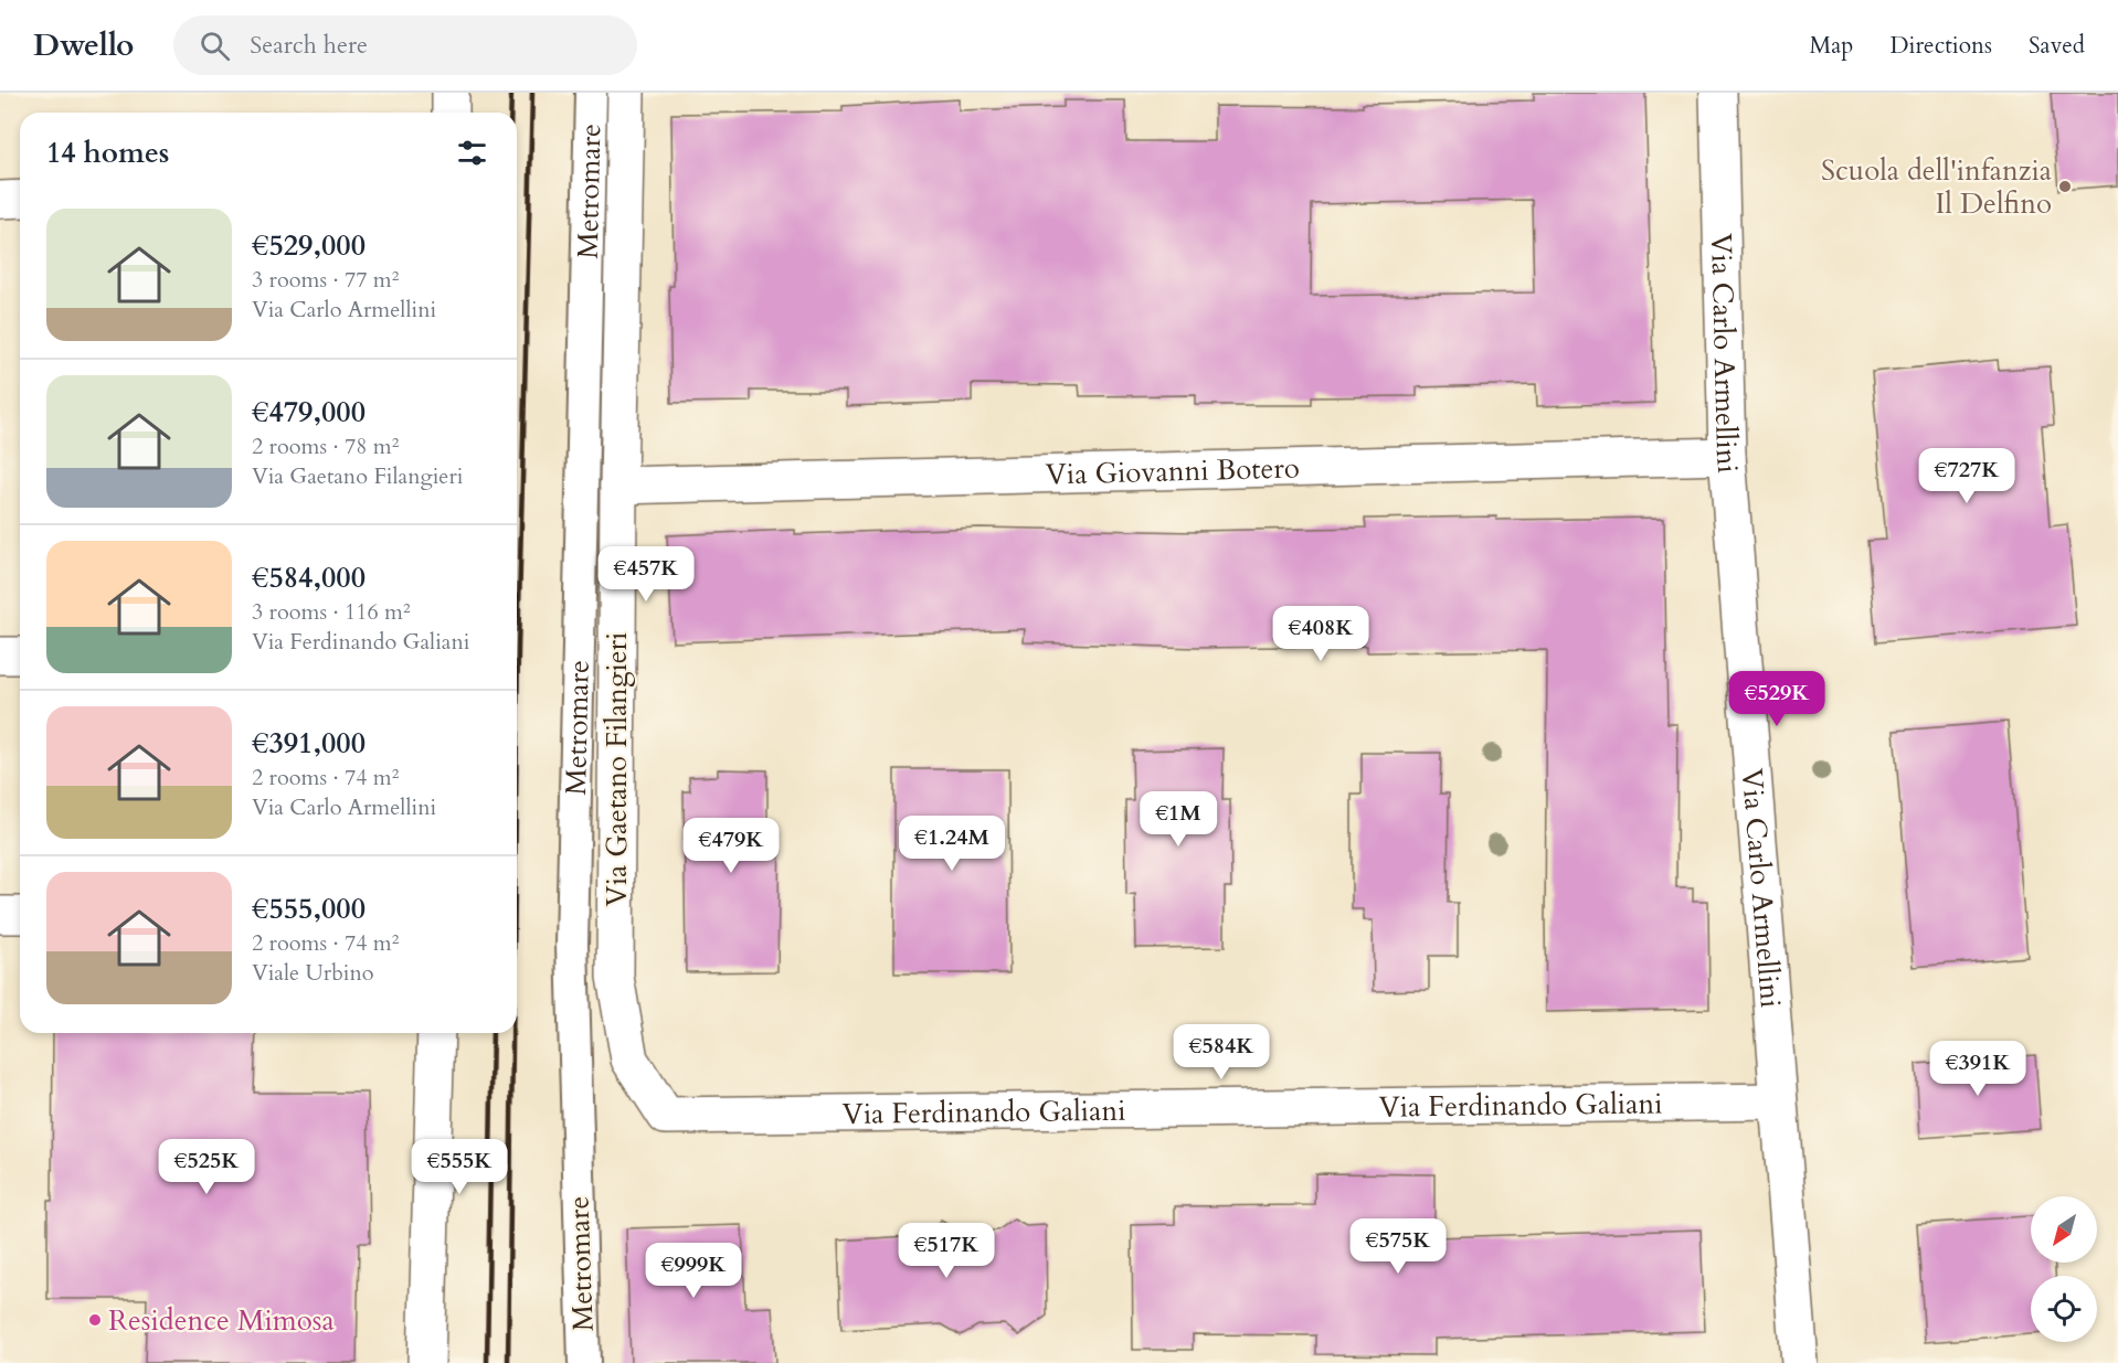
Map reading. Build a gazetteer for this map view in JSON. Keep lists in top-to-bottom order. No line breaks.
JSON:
{"streets":{"street":["Via Carlo Armellini","Via Giovanni Botero","Via Gaetano Filangieri","Via Ferdinando Galiani"],"lane":["Metromare"]},"crossings":[["Via Carlo Armellini","Via Giovanni Botero"],["Via Carlo Armellini","Via Ferdinando Galiani"],["Via Giovanni Botero","Via Gaetano Filangieri"],["Via Gaetano Filangieri","Via Ferdinando Galiani"]],"places":["Scuola dell'infanzia Il Delfino","Residence Mimosa"],"north":"bottom left","page":{"header":"Dwello","search":"Search here","nav":["Map","Directions","Saved"],"heading":"14 homes","list":[{"name":"€529,000","note":"3 rooms · 77 m² · Via Carlo Armellini"},{"name":"€479,000","note":"2 rooms · 78 m² · Via Gaetano Filangieri"},{"name":"€584,000","note":"3 rooms · 116 m² · Via Ferdinando Galiani"},{"name":"€391,000","note":"2 rooms · 74 m² · Via Carlo Armellini"},{"name":"€555,000","note":"2 rooms · 74 m² · Viale Urbino"}],"price":["€727K","€457K","€408K","€529K","€1M","€1.24M","€479K","€584K","€391K","€525K","€555K","€575K","€517K","€999K"]}}
